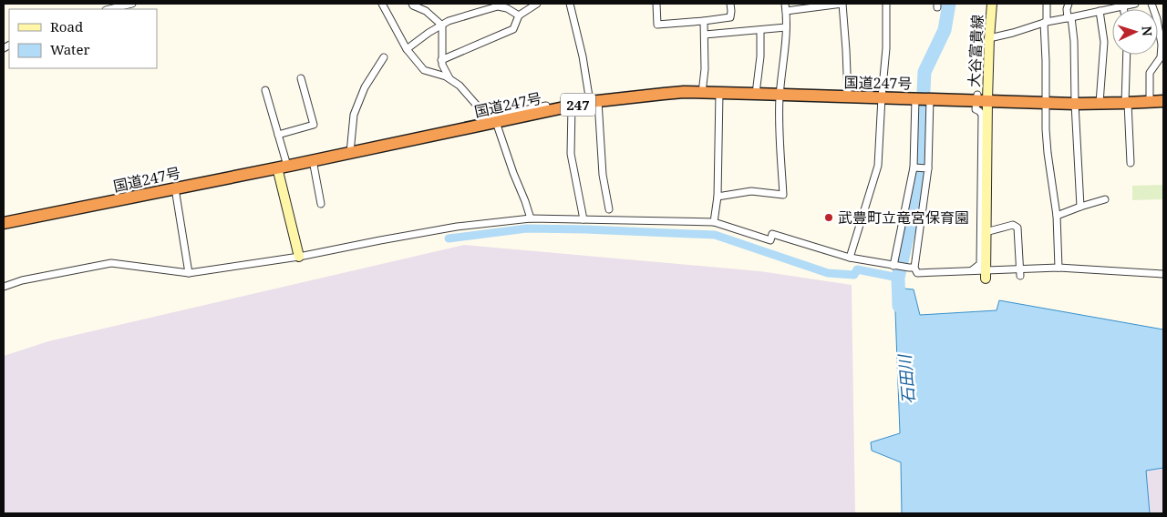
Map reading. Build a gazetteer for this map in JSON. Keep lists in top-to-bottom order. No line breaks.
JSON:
{"streets":{"highway":["国道247号","247"],"street":["大谷富貴線"]},"crossings":[["大谷富貴線","国道247号"]],"water":["石田川"],"places":["武豊町立竜宮保育園"],"legend":["Road","Water"],"north":"right"}
